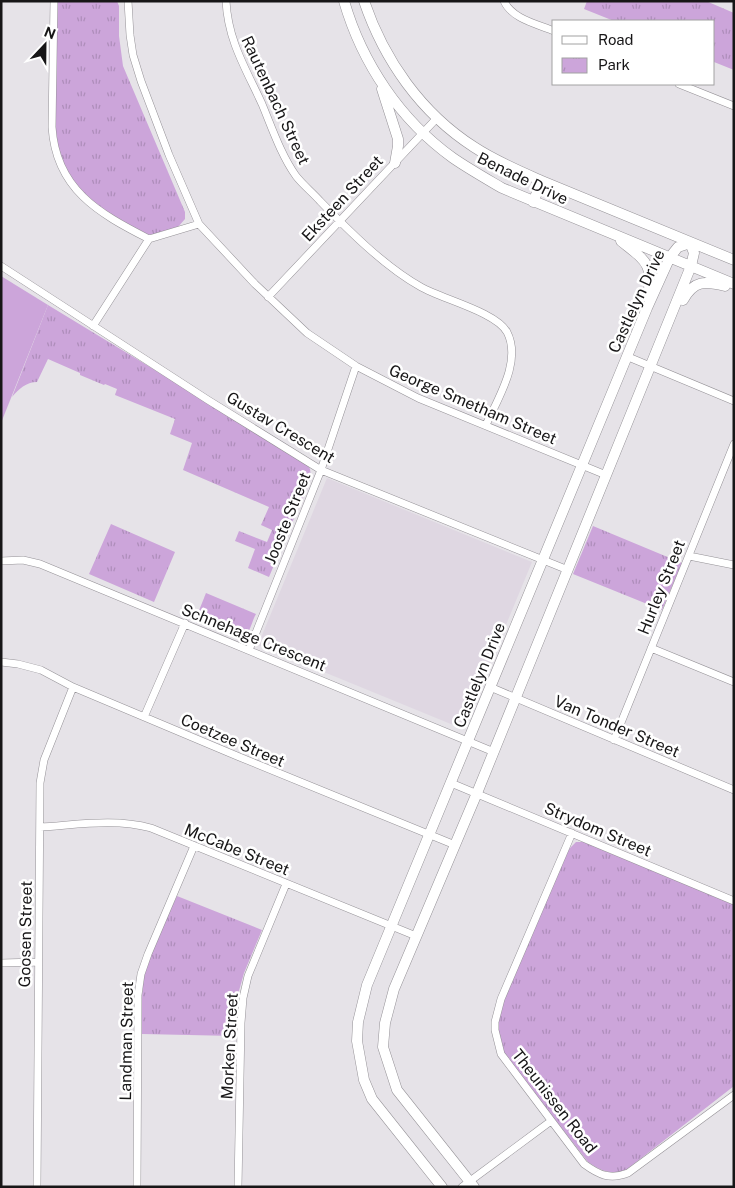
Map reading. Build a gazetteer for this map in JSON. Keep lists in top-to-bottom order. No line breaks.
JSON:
{"streets":{"street":["Rautenbach Street","Benade Drive","Eksteen Street","Castlelyn Drive","George Smetham Street","Gustav Crescent","Jooste Street","Hurley Street","Schnehage Crescent","Van Tonder Street","Coetzee Street","Strydom Street","McCabe Street","Goosen Street","Landman Street","Morken Street","Theunissen Road"]},"crossings":[["Rautenbach Street","Eksteen Street"],["Rautenbach Street","George Smetham Street"],["Benade Drive","Eksteen Street"],["Benade Drive","Castlelyn Drive"],["Eksteen Street","George Smetham Street"],["Castlelyn Drive","George Smetham Street"],["Castlelyn Drive","Gustav Crescent"],["Castlelyn Drive","Schnehage Crescent"],["Castlelyn Drive","Van Tonder Street"],["Castlelyn Drive","Coetzee Street"],["Castlelyn Drive","Strydom Street"],["Castlelyn Drive","McCabe Street"],["George Smetham Street","Jooste Street"],["Gustav Crescent","Jooste Street"],["Jooste Street","Schnehage Crescent"],["Hurley Street","Van Tonder Street"],["Coetzee Street","Goosen Street"],["Strydom Street","Theunissen Road"],["McCabe Street","Goosen Street"],["McCabe Street","Landman Street"],["McCabe Street","Morken Street"]],"legend":["Road","Park"],"north":"top"}
